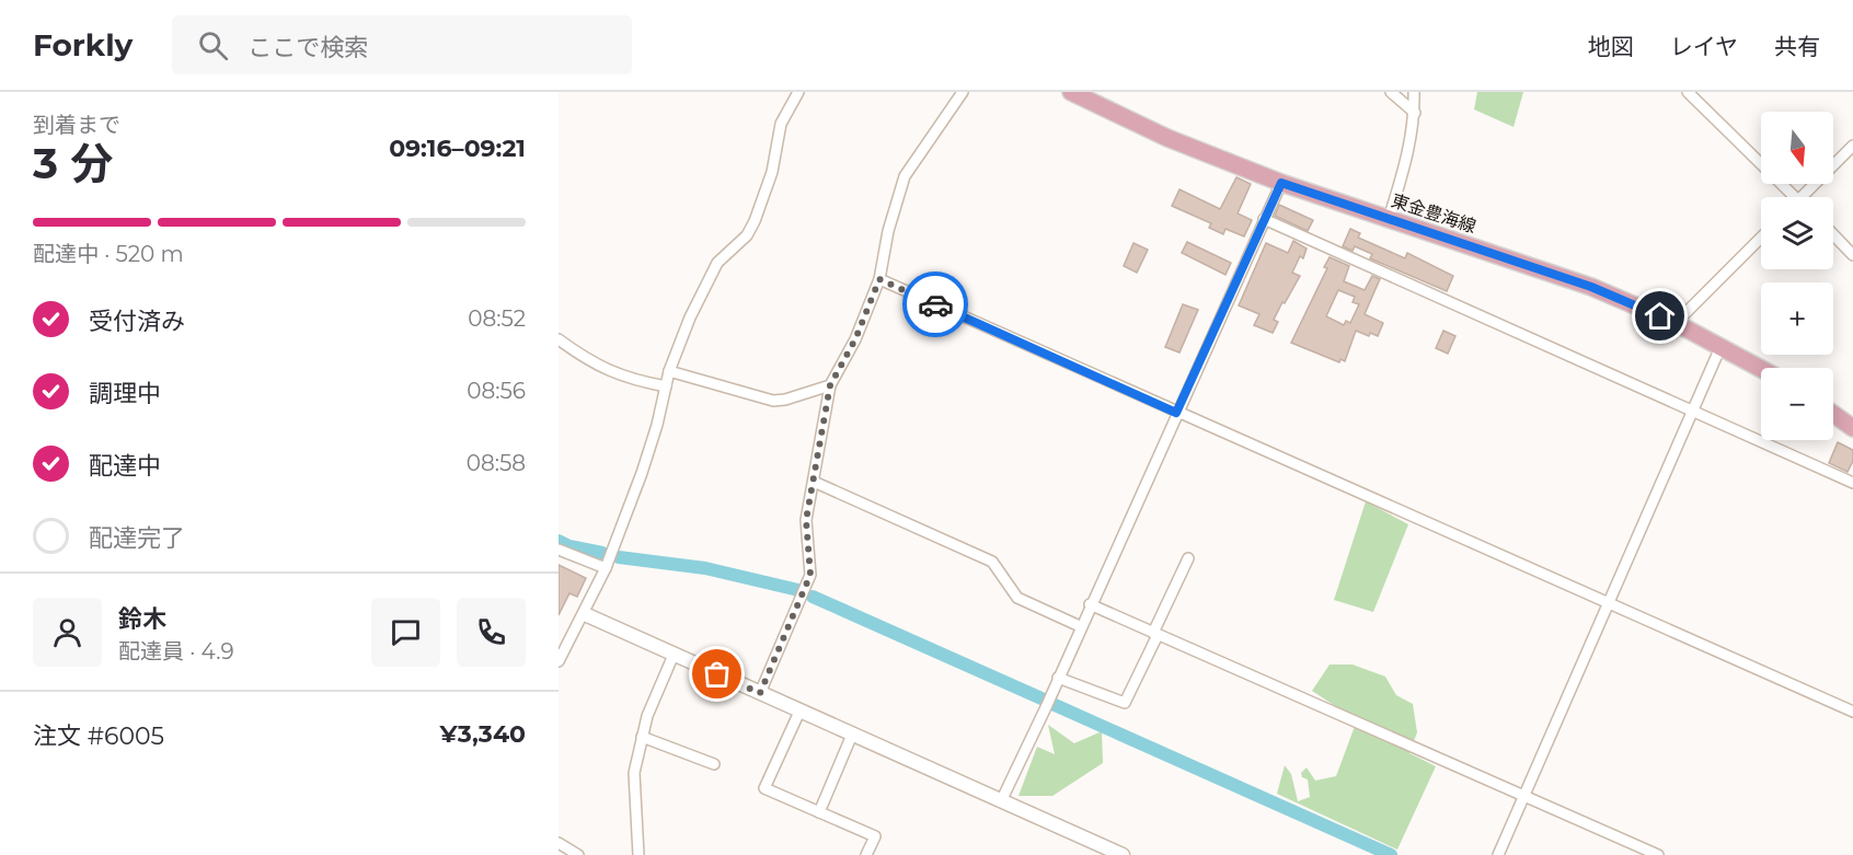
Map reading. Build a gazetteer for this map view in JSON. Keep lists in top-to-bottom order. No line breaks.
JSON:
{"streets":{"main road":["東金豊海線"]},"north":"bottom","page":{"header":"Forkly","search":"ここで検索","nav":["地図","レイヤ","共有"],"heading":["3 分","到着まで","09:16–09:21"],"panel":["鈴木","配達員 · 4.9","注文 #6005","¥3,340"],"map_buttons":["+","−"],"bar":"配達中 · 520 m","list":[["受付済み","08:52"],["調理中","08:56"],["配達中","08:58"],"配達完了"]}}
